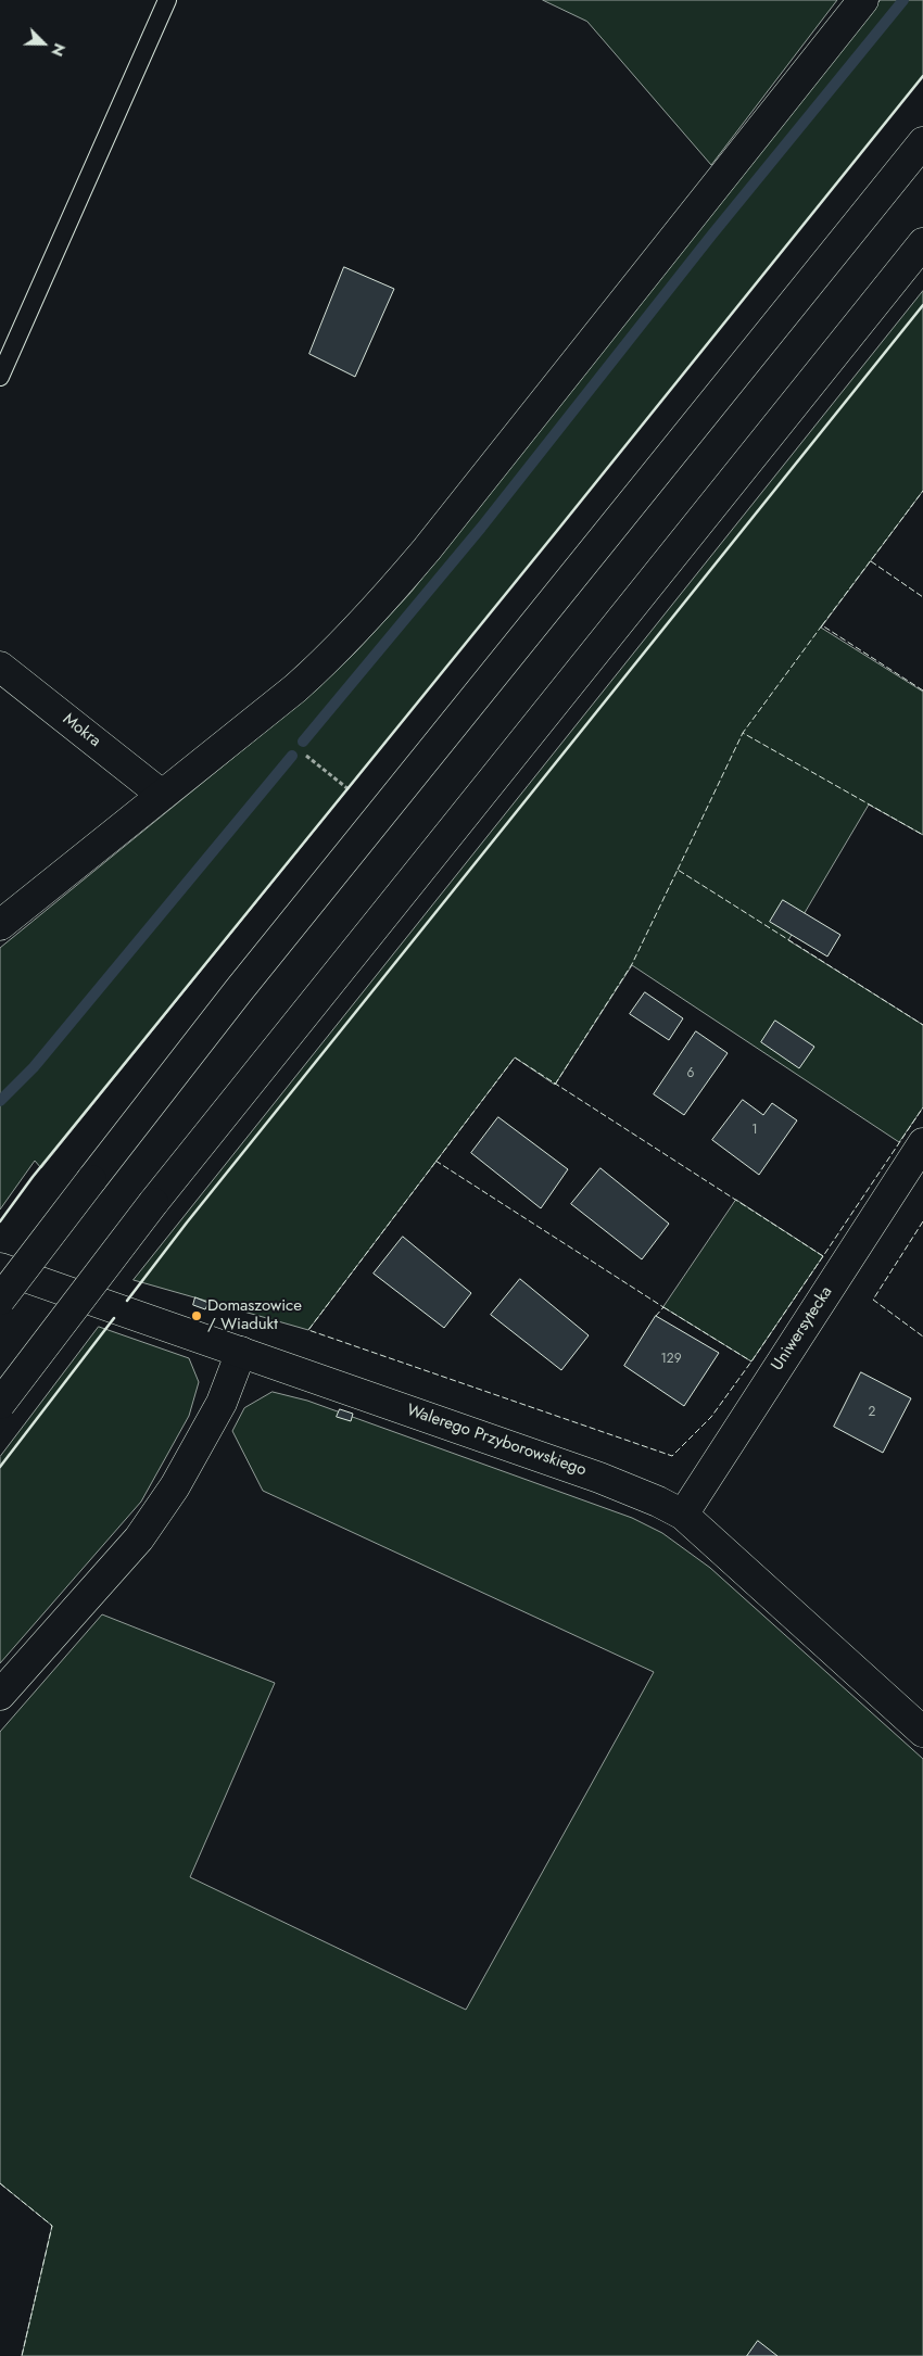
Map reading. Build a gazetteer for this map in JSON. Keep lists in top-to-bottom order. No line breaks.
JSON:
{"streets":{"main road":["Mokra","Uniwersytecka","Walerego Przyborowskiego"]},"crossings":[["Uniwersytecka","Walerego Przyborowskiego"]],"places":["Domaszowice / Wiadukt"],"house_numbers":["6","1","129","2"],"north":"bottom right"}
